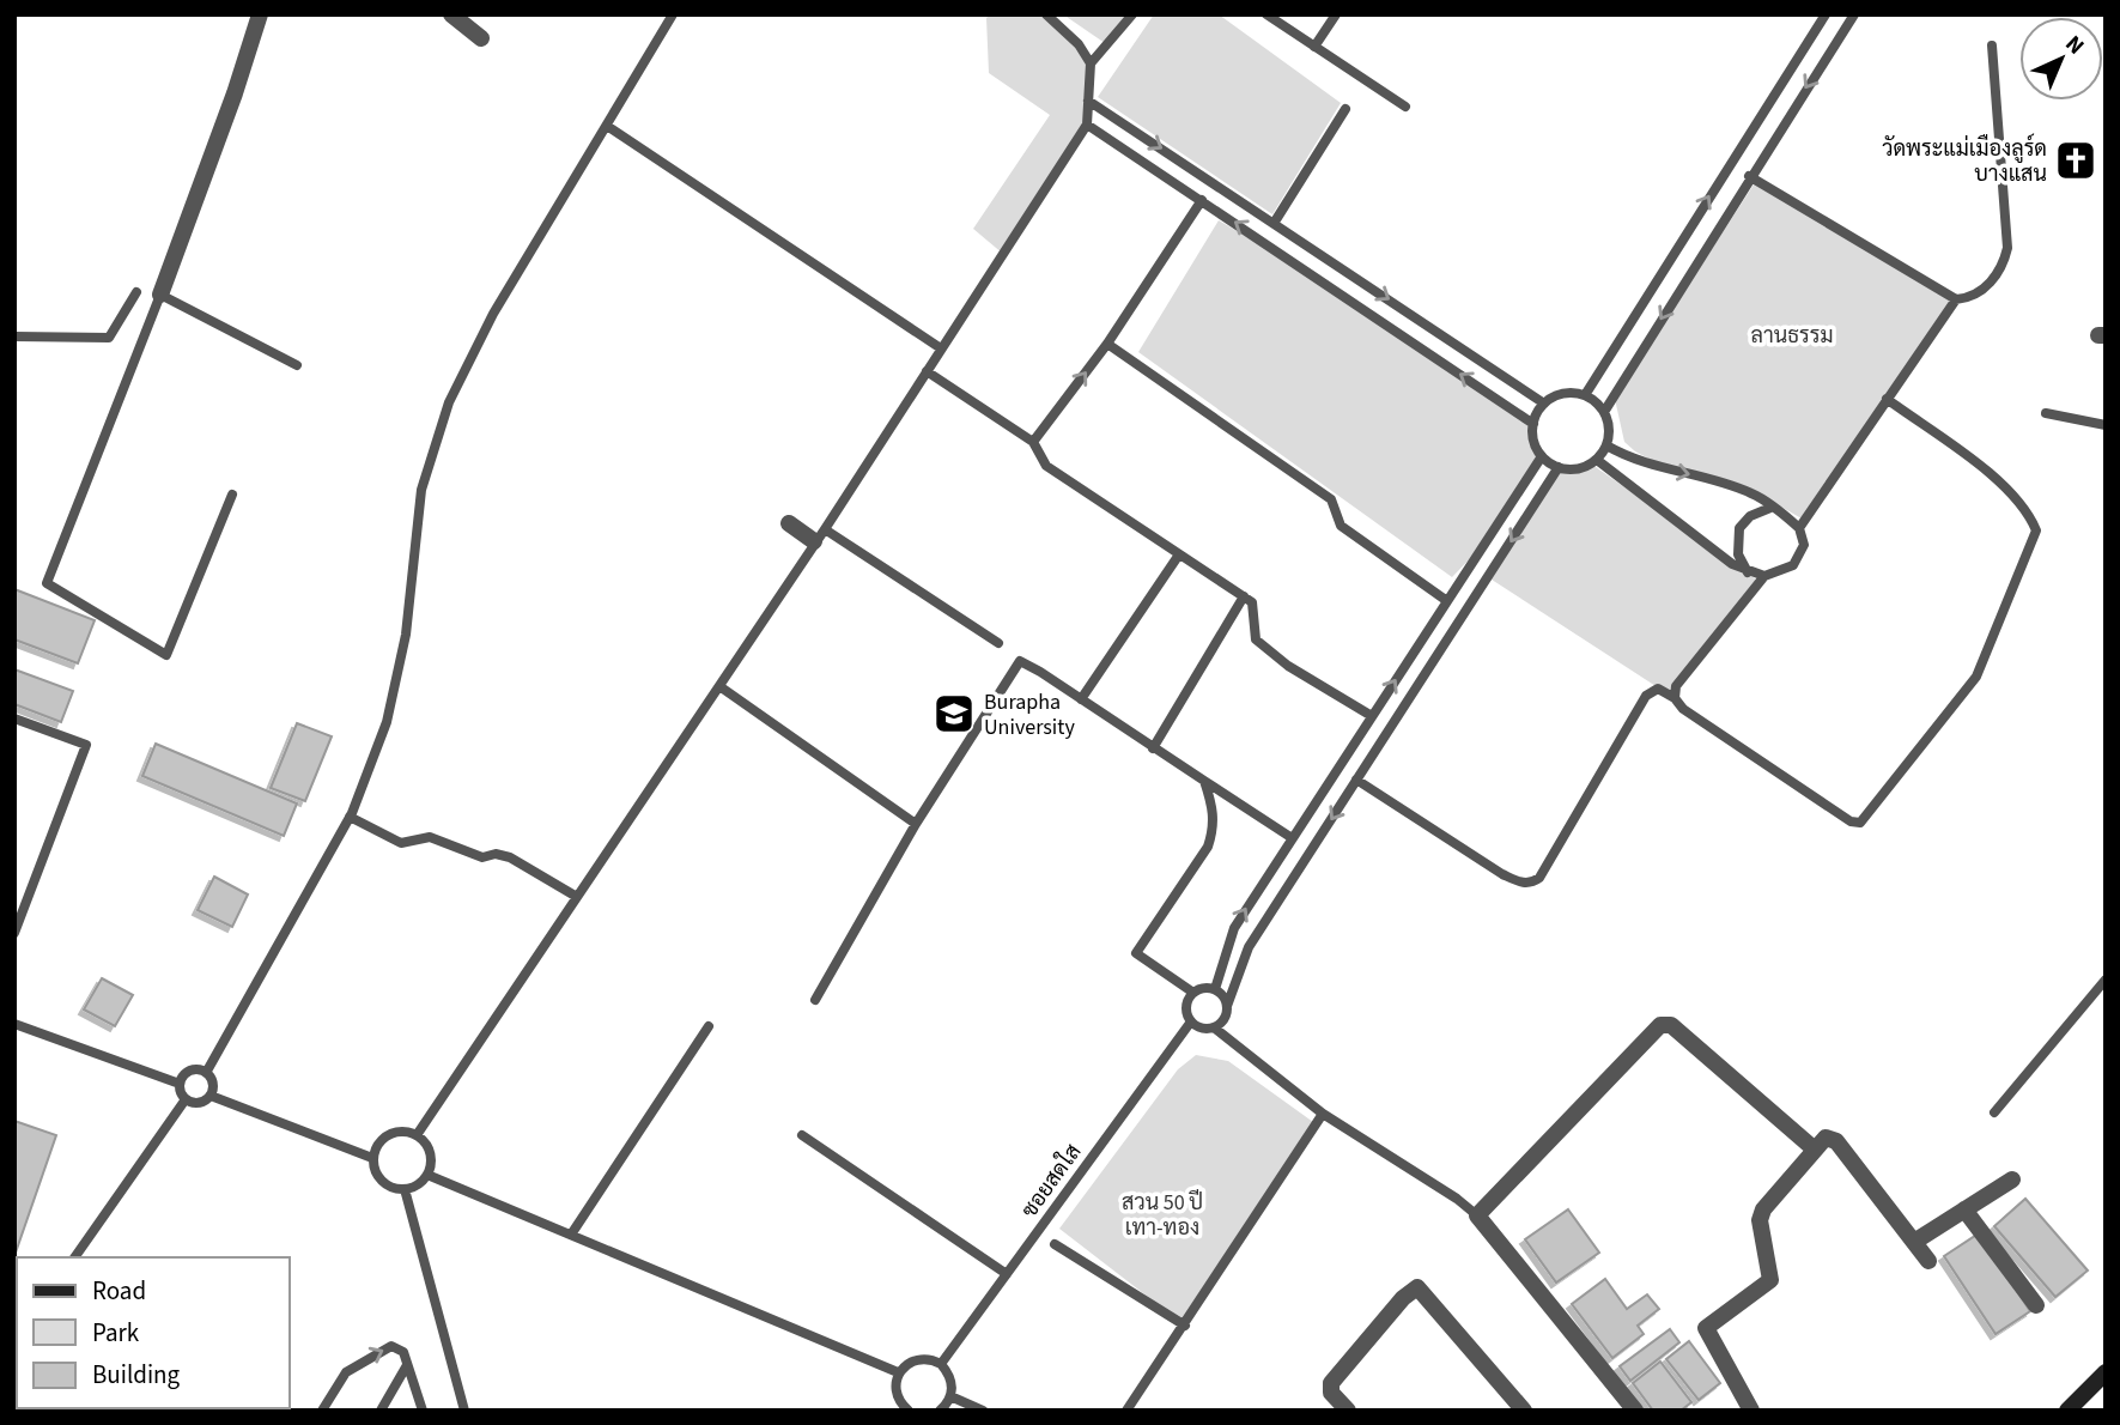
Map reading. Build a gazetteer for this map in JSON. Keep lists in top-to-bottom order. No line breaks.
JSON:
{"streets":{"lane":["ซอยสดใส"]},"parks":["ลานธรรม","สวน 50 ปี เทา-ทอง"],"places":{"church":["วัดพระแม่เมืองลูร์ด บางแสน"],"school or university":["Burapha University"]},"legend":["Road","Park","Building"],"north":"top right"}
